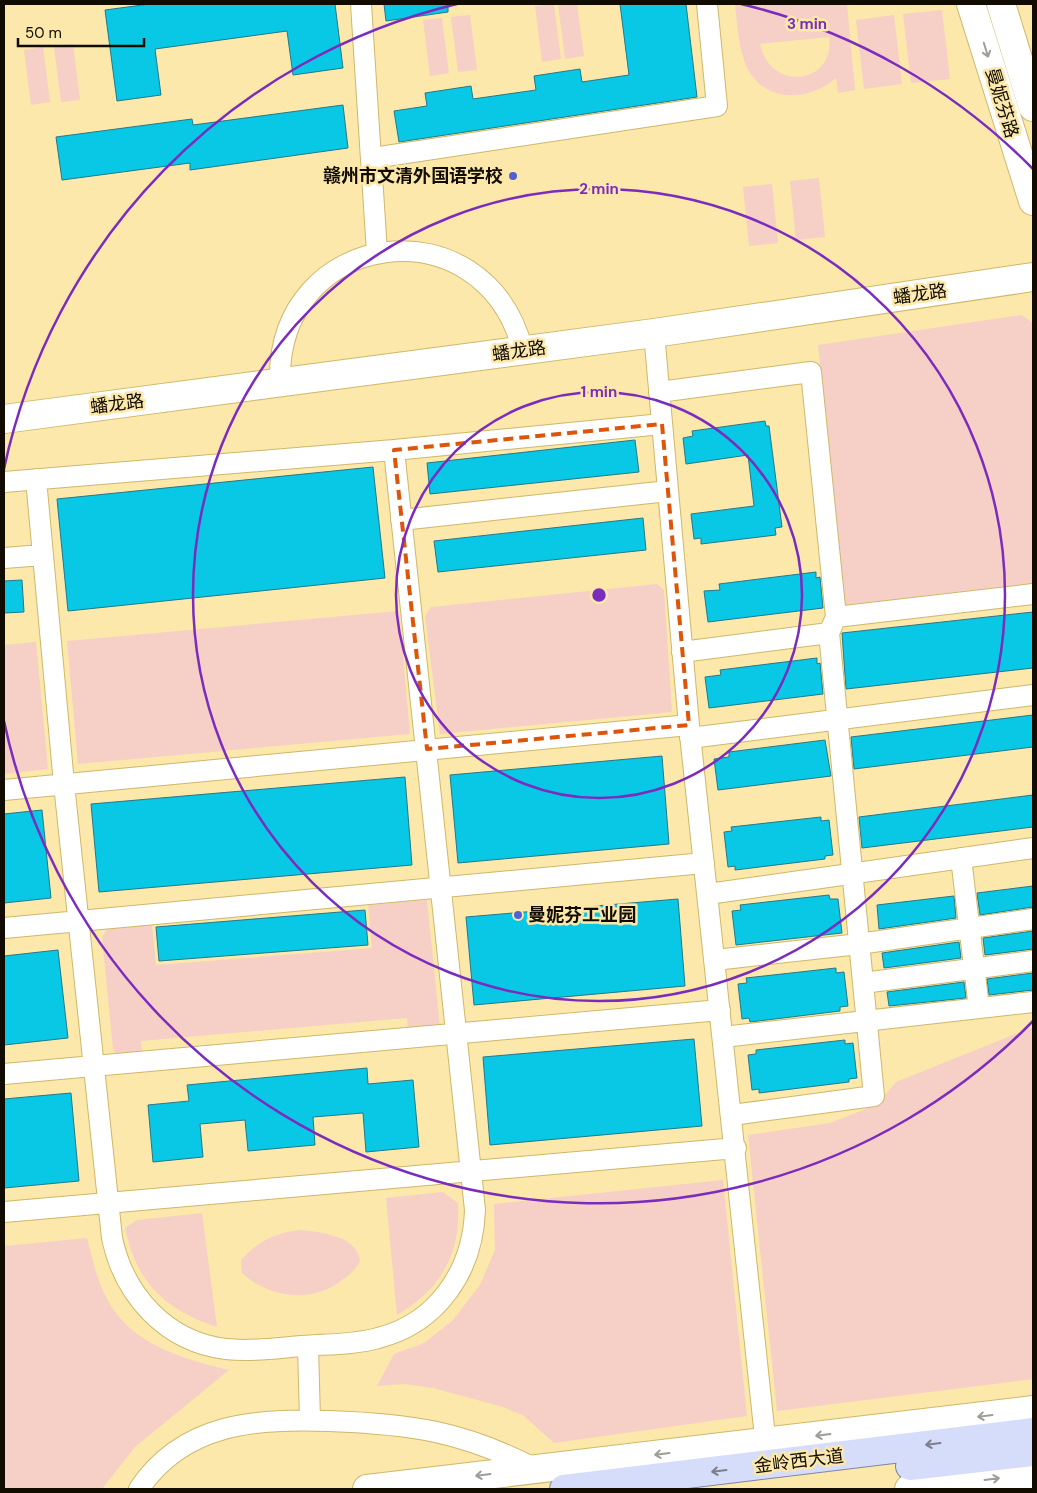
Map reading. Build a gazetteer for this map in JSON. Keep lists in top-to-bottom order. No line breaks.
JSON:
{"streets":{"main road":["金岭西大道"],"street":["曼妮芬路","蟠龙路"]},"places":["赣州市文清外国语学校","曼妮芬工业园"],"scale_bar":"50 m","rings":["3 min","2 min","1 min"]}
